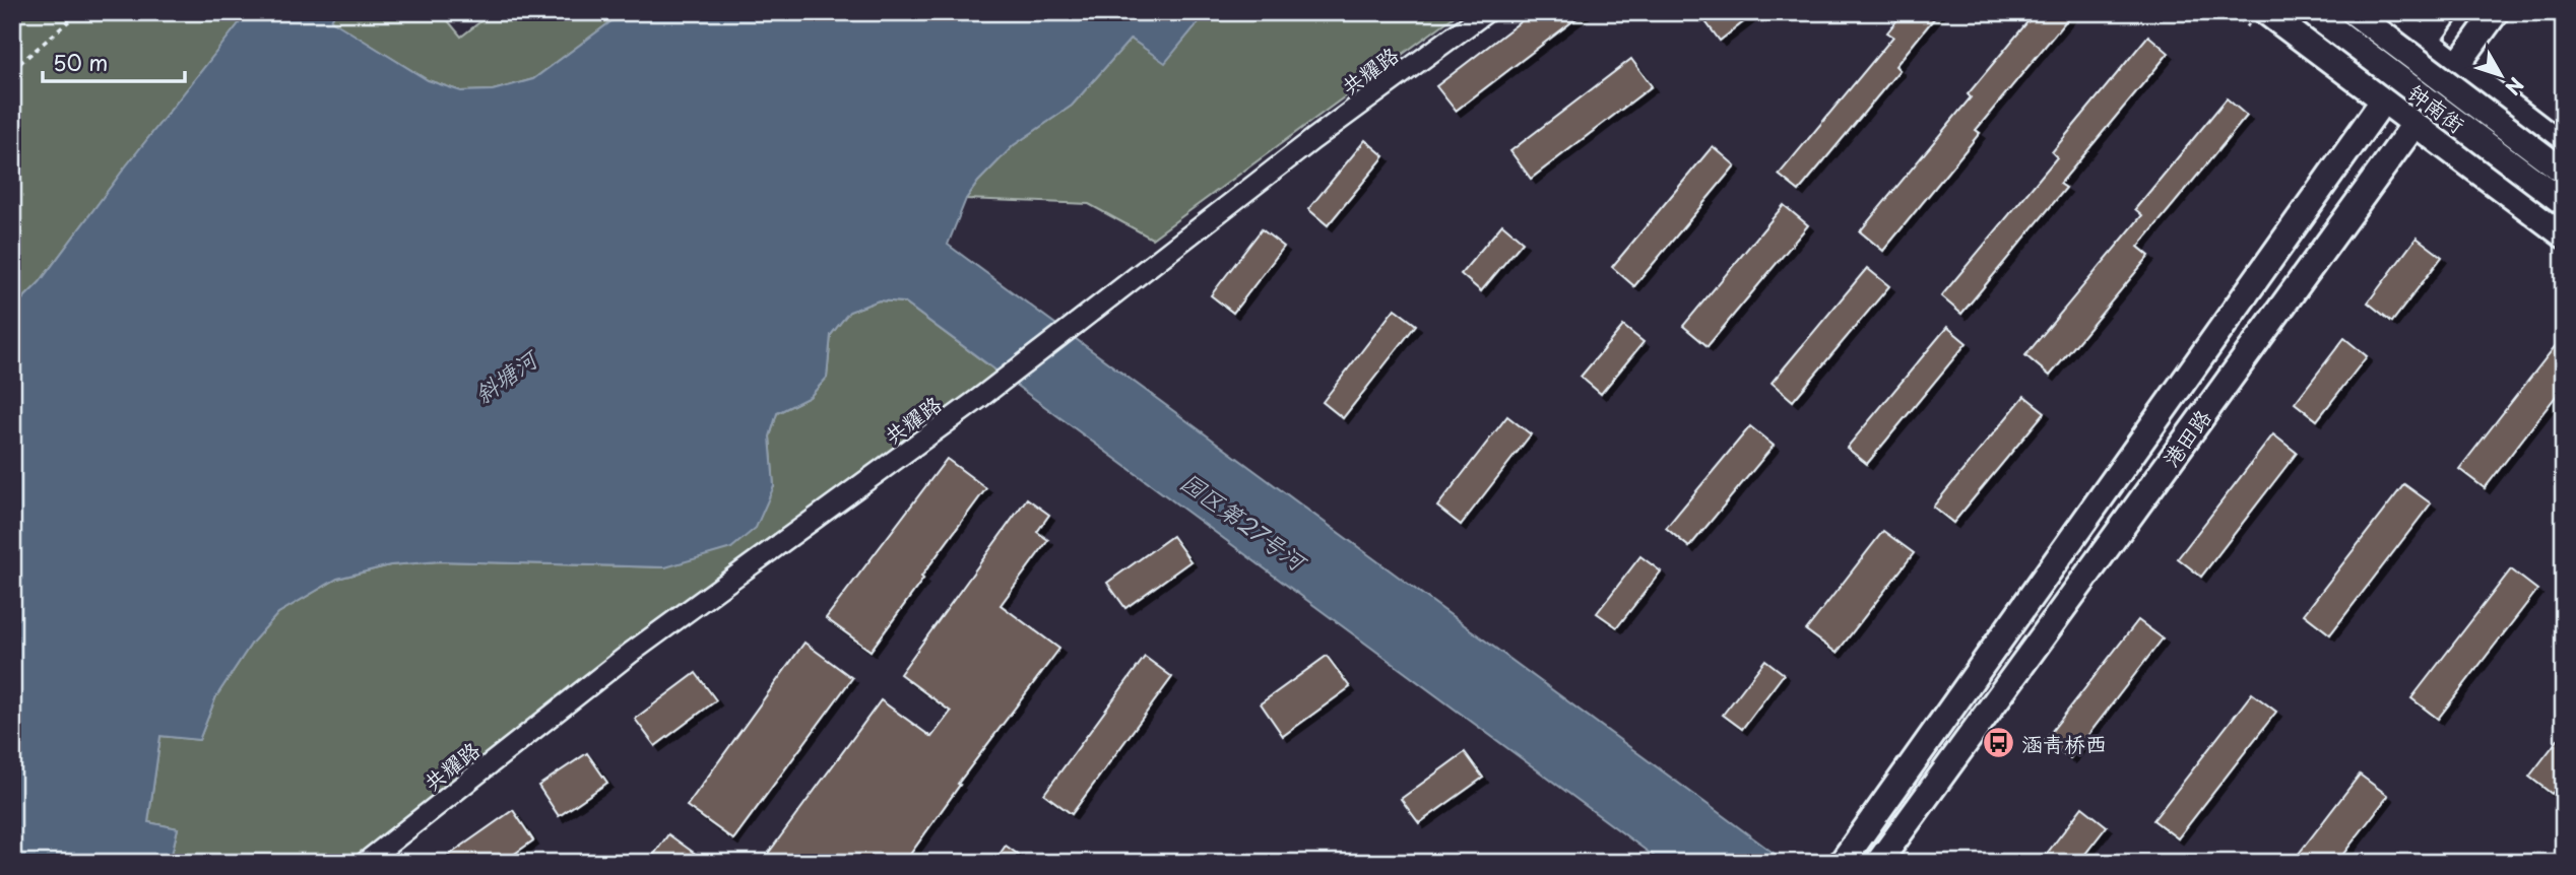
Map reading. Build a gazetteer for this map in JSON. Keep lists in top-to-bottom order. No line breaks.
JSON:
{"streets":{"main road":["钟南街","港田路"],"street":["共耀路"]},"water":["斜塘河","园区第27号河"],"places":{"bus stop":["涵青桥西"]},"scale_bar":"50 m","north":"bottom right"}
